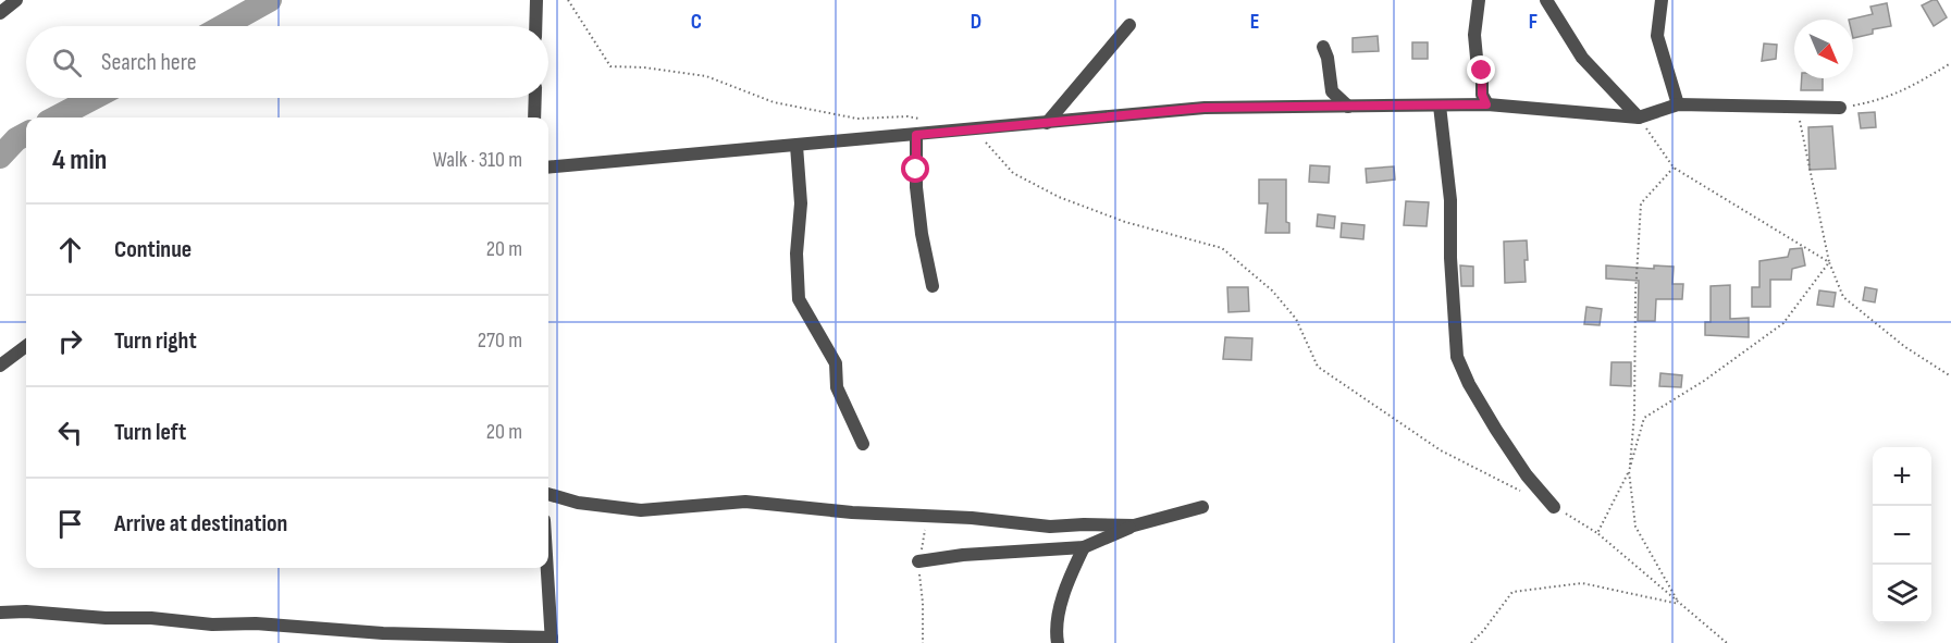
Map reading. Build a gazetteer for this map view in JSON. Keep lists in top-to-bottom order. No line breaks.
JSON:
{"north":"bottom right","page":{"search":"Search here","heading":["4 min","Walk · 310 m"],"list":[["Continue","20 m"],["Turn right","270 m"],["Turn left","20 m"],"Arrive at destination"],"map_buttons":["+","−"]},"grid":{"columns":["C","D","E","F"]}}
